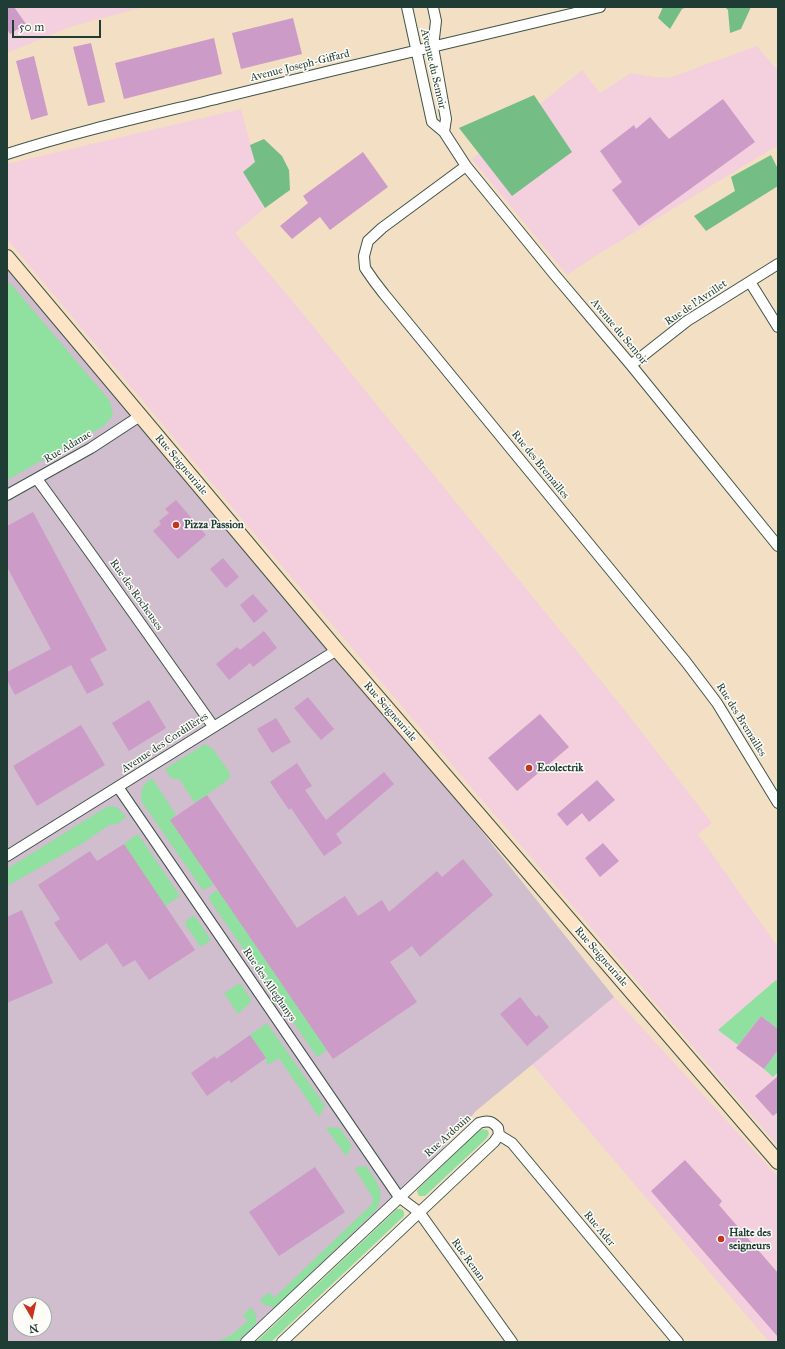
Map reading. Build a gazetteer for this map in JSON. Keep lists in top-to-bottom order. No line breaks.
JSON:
{"streets":{"street":["Avenue Joseph-Giffard","Avenue du Semoir","Rue de l'Avrillet","Rue Adanac","Rue Seigneuriale","Rue des Bremailles","Rue des Rocheuses","Avenue des Cordillères","Rue des Alleghanys","Rue Ardouin","Rue Ader","Rue Renan"]},"crossings":[["Avenue Joseph-Giffard","Avenue du Semoir"],["Avenue du Semoir","Rue de l'Avrillet"],["Avenue du Semoir","Rue des Bremailles"],["Rue Adanac","Rue Seigneuriale"],["Rue Adanac","Rue des Rocheuses"],["Rue Seigneuriale","Avenue des Cordillères"],["Rue des Rocheuses","Avenue des Cordillères"],["Avenue des Cordillères","Rue des Alleghanys"],["Rue des Alleghanys","Rue Ardouin"],["Rue des Alleghanys","Rue Renan"],["Rue Ardouin","Rue Ader"],["Rue Ardouin","Rue Renan"]],"places":["Pizza Passion","Ecolectrik","Halte des seigneurs"],"scale_bar":"50 m","north":"bottom"}
